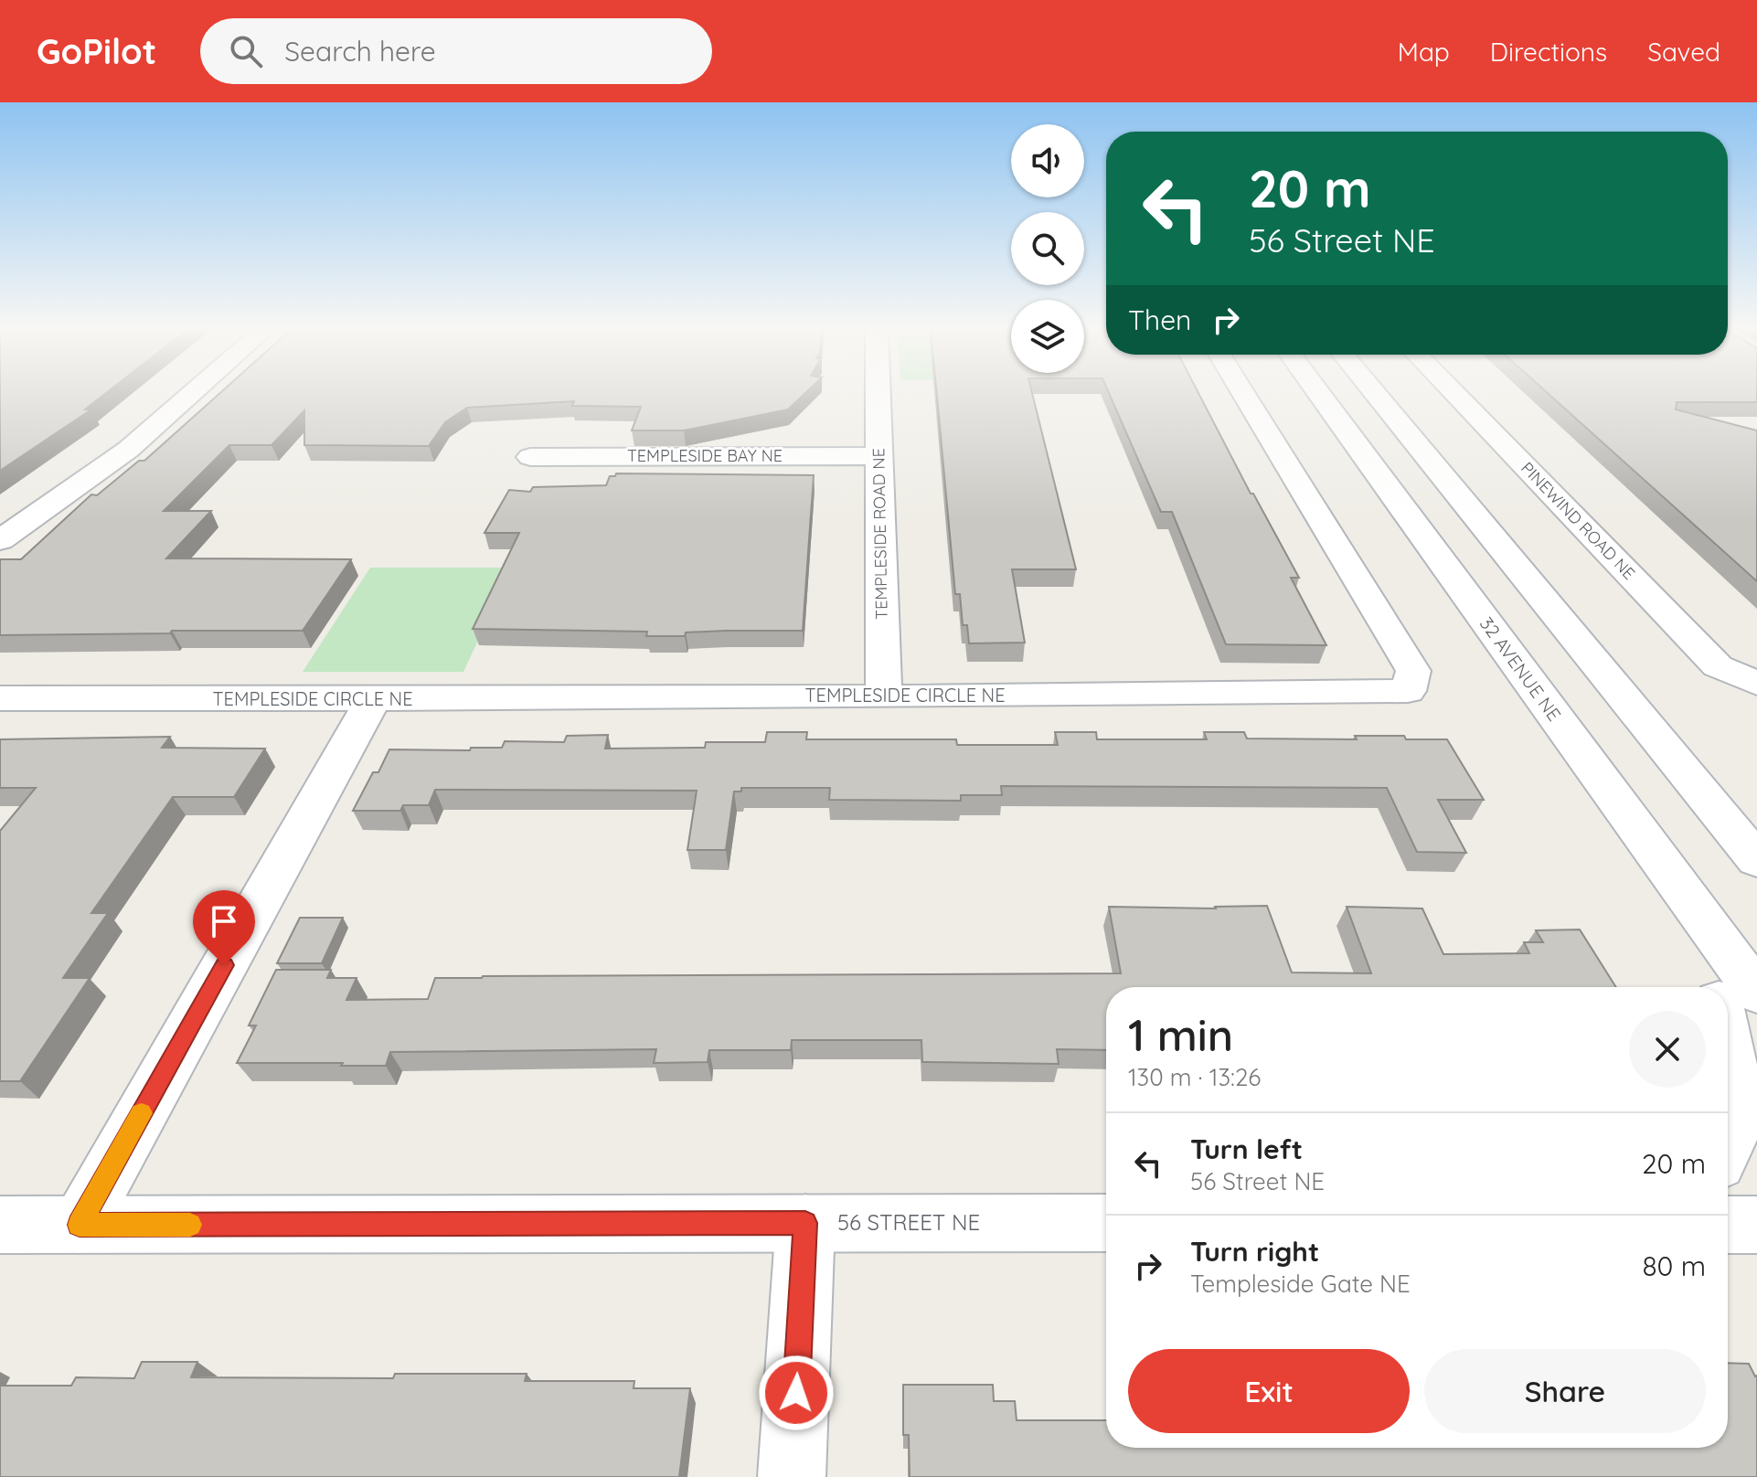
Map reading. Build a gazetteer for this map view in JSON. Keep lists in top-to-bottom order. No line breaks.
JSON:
{"streets":{"street":["TEMPLESIDE BAY NE","PINEWIND ROAD NE","TEMPLESIDE ROAD NE","32 AVENUE NE","TEMPLESIDE CIRCLE NE","56 STREET NE"]},"crossings":[["TEMPLESIDE BAY NE","TEMPLESIDE ROAD NE"],["TEMPLESIDE ROAD NE","TEMPLESIDE CIRCLE NE"]],"page":{"header":"GoPilot","search":"Search here","nav":["Map","Directions","Saved"],"turn":["20 m","56 Street NE"],"then":"Then","heading":["1 min","130 m · 13:26"],"list":[{"name":"Turn left","note":"56 Street NE","value":"20 m"},{"name":"Turn right","note":"Templeside Gate NE","value":"80 m"}],"buttons":["Exit","Share"]}}
